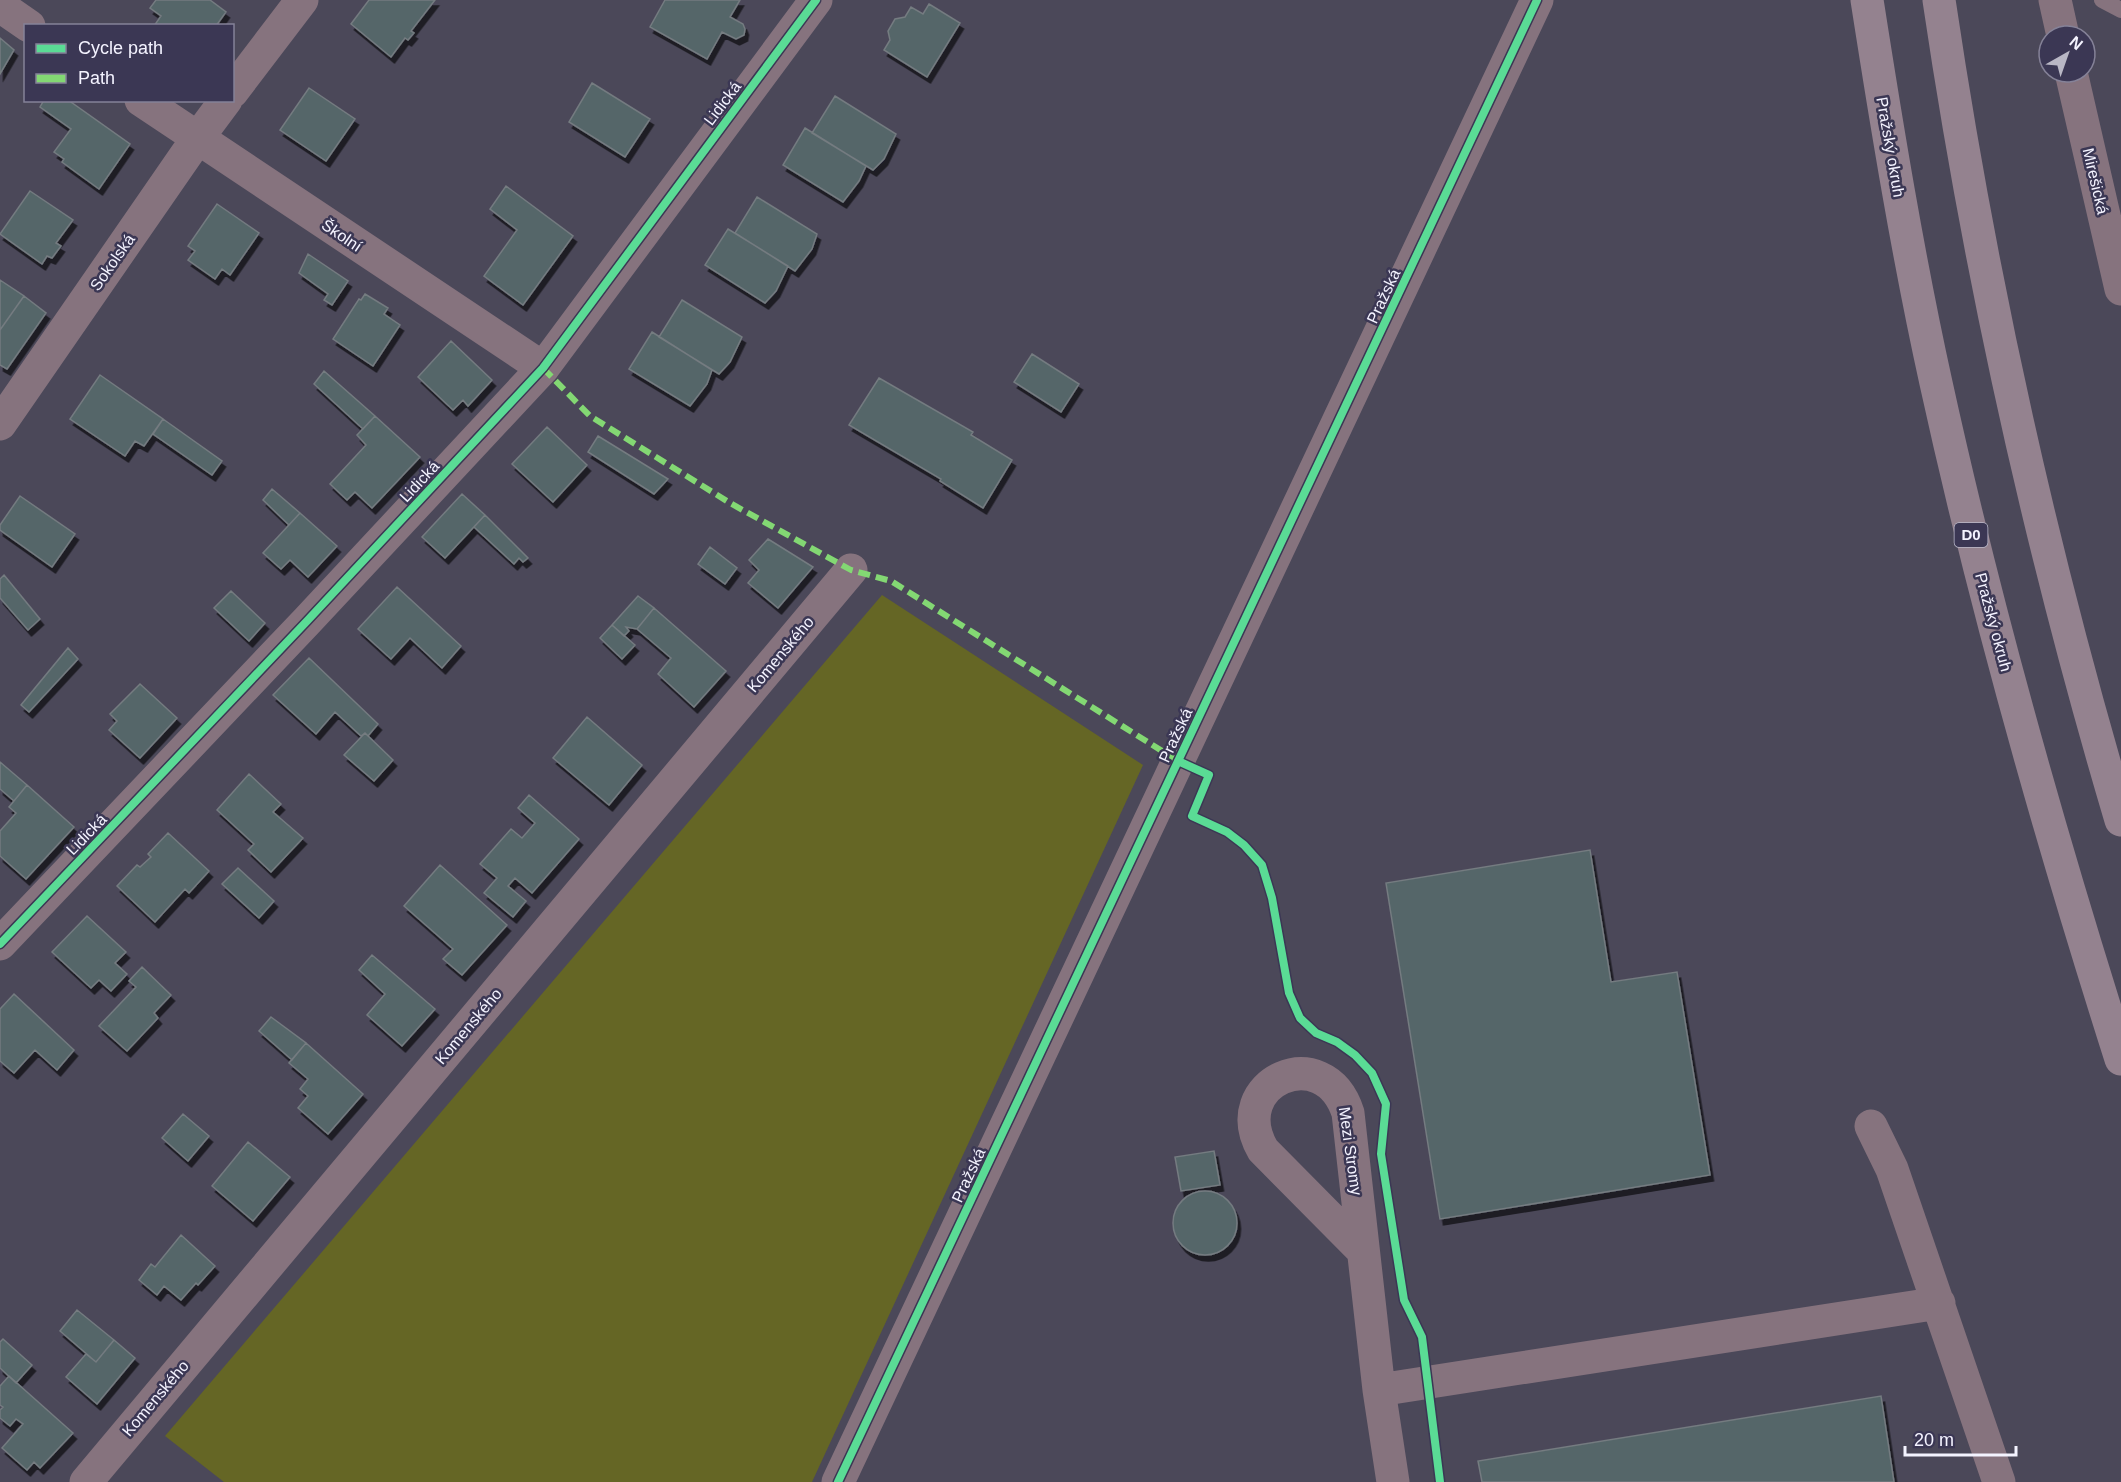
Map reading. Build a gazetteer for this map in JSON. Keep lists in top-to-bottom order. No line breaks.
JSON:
{"streets":{"highway":["Pražský okruh","D0"],"street":["Lidická","Mirešická","Školní","Sokolská","Pražská","Komenského","Mezi Stromy"]},"crossings":[["Lidická","Školní"],["Školní","Sokolská"]],"legend":["Cycle path","Path"],"scale_bar":"20 m","north":"top right"}
